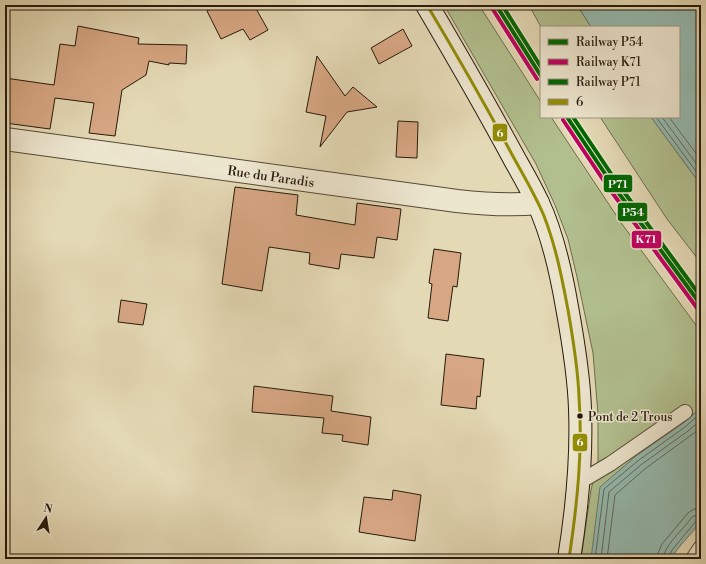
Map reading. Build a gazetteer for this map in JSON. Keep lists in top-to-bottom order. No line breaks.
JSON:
{"streets":{"main road":["Rue du Paradis"]},"places":["Pont de 2 Trous"],"lines":["rail line P54","rail line P71","transit line 6","rail line K71"],"legend":["Railway P54","Railway K71","Railway P71","6"],"north":"top"}
